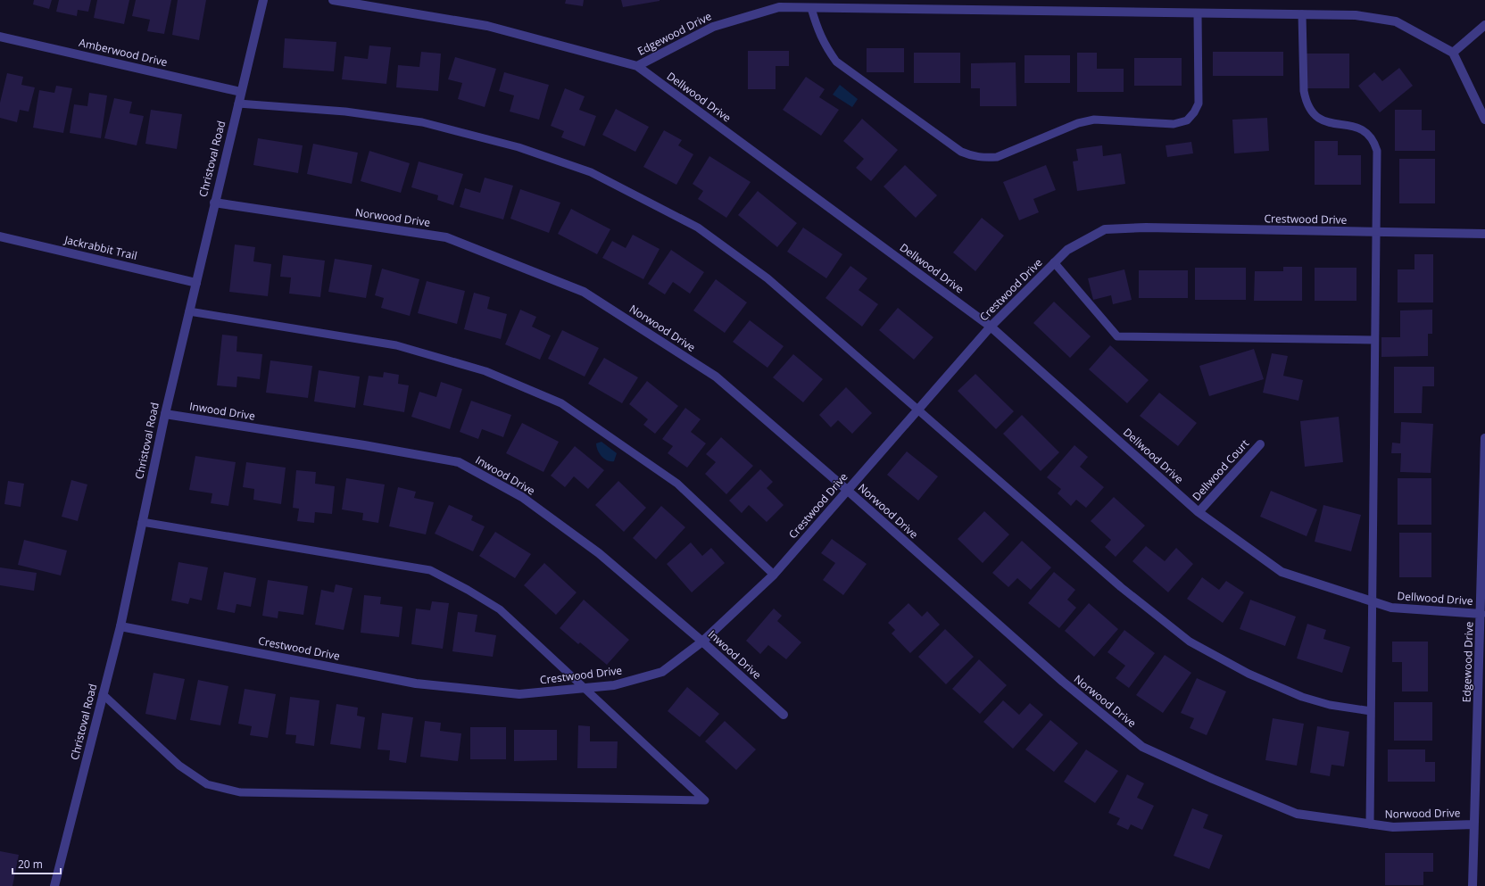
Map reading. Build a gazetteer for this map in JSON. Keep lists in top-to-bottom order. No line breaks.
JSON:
{"streets":{"street":["Edgewood Drive","Amberwood Drive","Dellwood Drive","Christoval Road","Norwood Drive","Crestwood Drive","Jackrabbit Trail","Inwood Drive","Dellwood Court"]},"crossings":[["Edgewood Drive","Dellwood Drive"],["Edgewood Drive","Norwood Drive"],["Amberwood Drive","Christoval Road"],["Dellwood Drive","Crestwood Drive"],["Dellwood Drive","Dellwood Court"],["Christoval Road","Norwood Drive"],["Christoval Road","Crestwood Drive"],["Christoval Road","Jackrabbit Trail"],["Christoval Road","Inwood Drive"],["Norwood Drive","Crestwood Drive"],["Crestwood Drive","Inwood Drive"]],"scale_bar":"20 m"}
